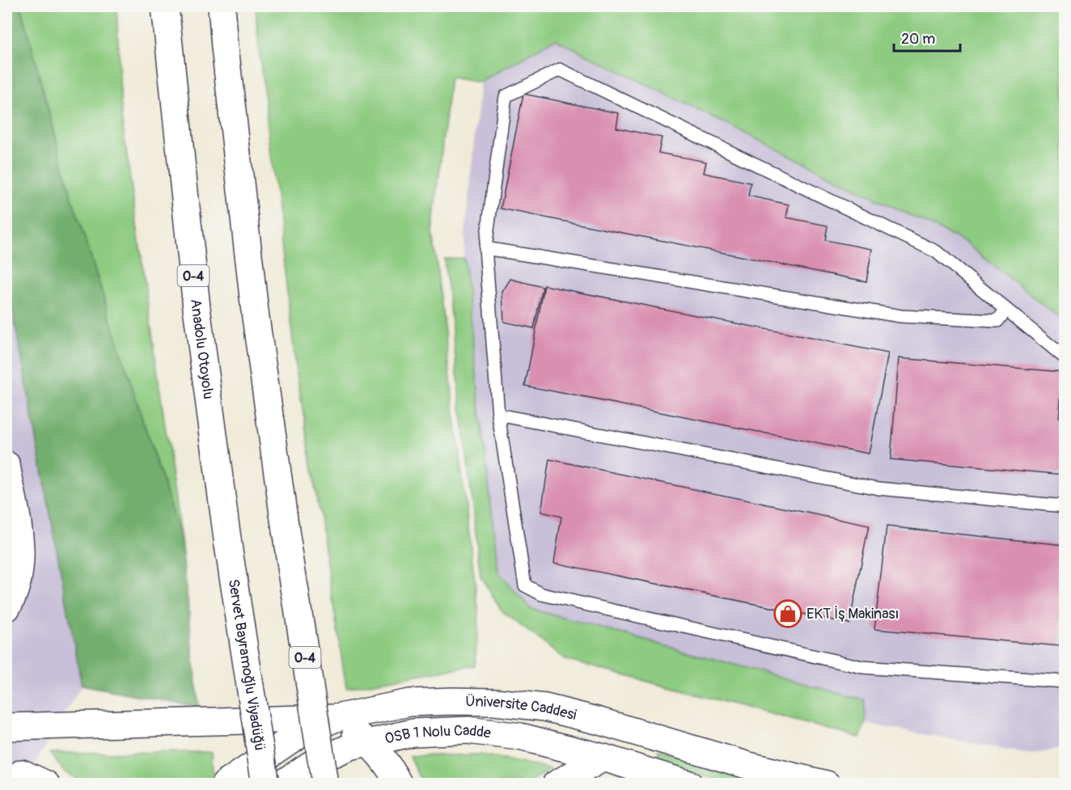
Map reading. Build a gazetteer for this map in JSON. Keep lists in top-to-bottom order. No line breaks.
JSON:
{"streets":{"main road":["O-4","Anadolu Otoyolu","Servet Bayramoğlu Viyadüğü","Üniversite Caddesi","OSB 1 Nolu Cadde"]},"crossings":[["Anadolu Otoyolu","Servet Bayramoğlu Viyadüğü"]],"places":{"shop":["EKT İş Makinası"]},"scale_bar":"20 m"}
